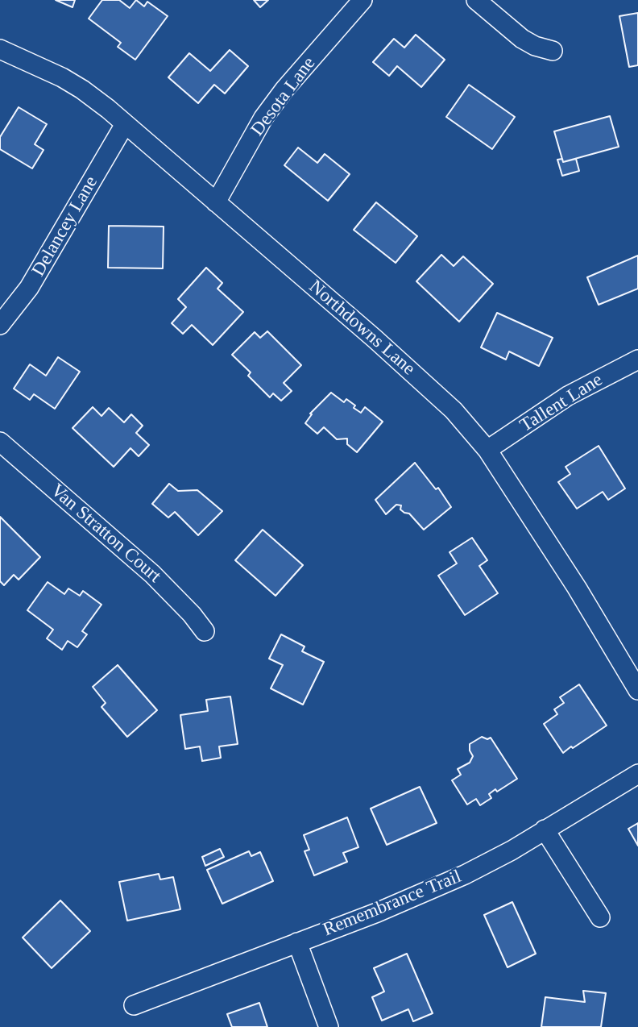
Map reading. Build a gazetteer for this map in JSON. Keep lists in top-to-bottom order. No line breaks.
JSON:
{"streets":{"street":["Desota Lane","Delancey Lane","Northdowns Lane","Tallent Lane","Van Stratton Court","Remembrance Trail"]},"crossings":[["Desota Lane","Northdowns Lane"],["Delancey Lane","Northdowns Lane"],["Northdowns Lane","Tallent Lane"]]}
